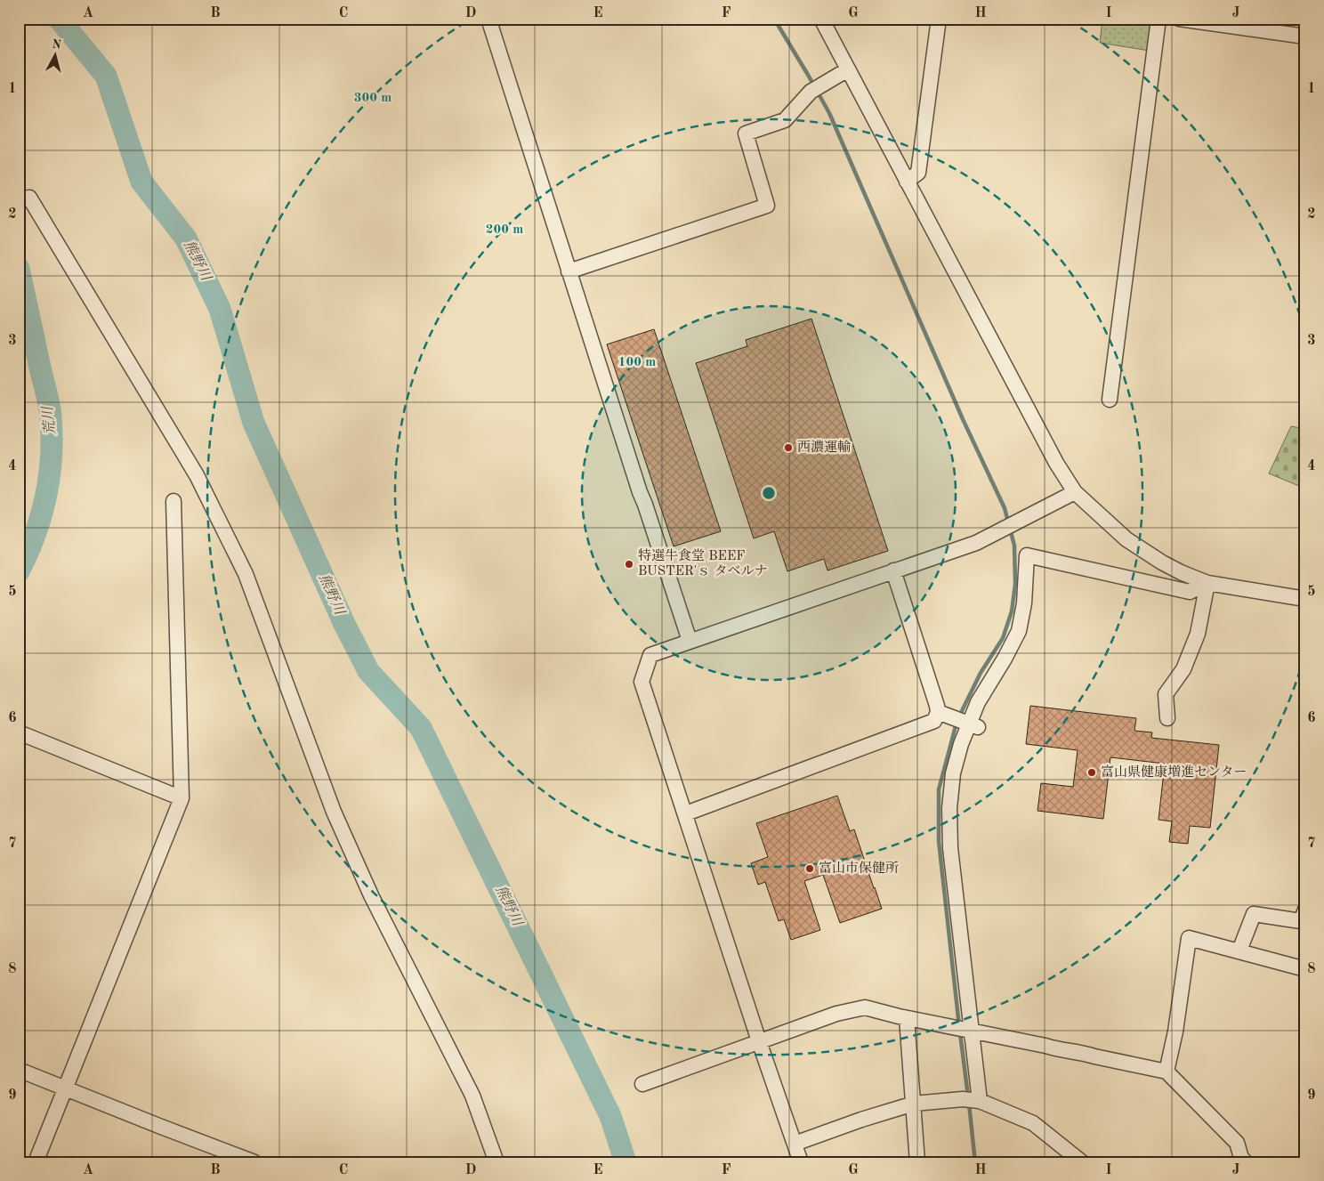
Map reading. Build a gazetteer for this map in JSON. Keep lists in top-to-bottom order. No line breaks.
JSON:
{"water":["熊野川","荒川"],"places":["西濃運輸","特選牛食堂 BEEF BUSTER'ｓ タベルナ","富山県健康増進センター","富山市保健所"],"north":"top","grid":{"columns":["A","B","C","D","E","F","G","H","I","J"],"rows":["1","2","3","4","5","6","7","8","9"]},"rings":["300 m","200 m","100 m"]}
